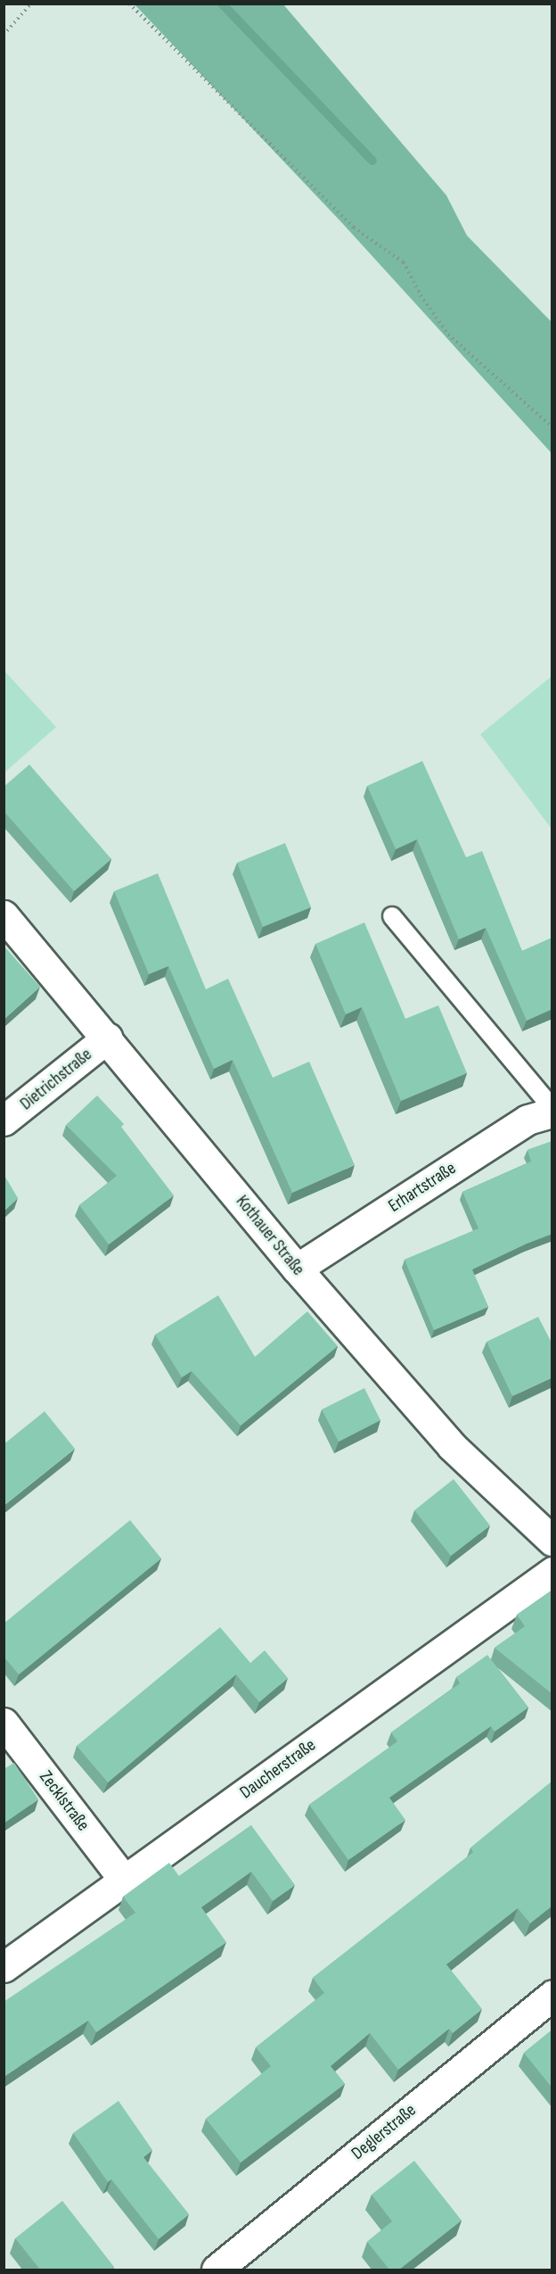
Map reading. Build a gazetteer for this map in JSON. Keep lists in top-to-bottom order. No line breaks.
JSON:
{"streets":{"street":["Dietrichstraße","Erhartstraße","Kothauer Straße","Daucherstraße","Zecklstraße","Deglerstraße"]},"crossings":[["Dietrichstraße","Kothauer Straße"],["Erhartstraße","Kothauer Straße"],["Daucherstraße","Zecklstraße"]]}
